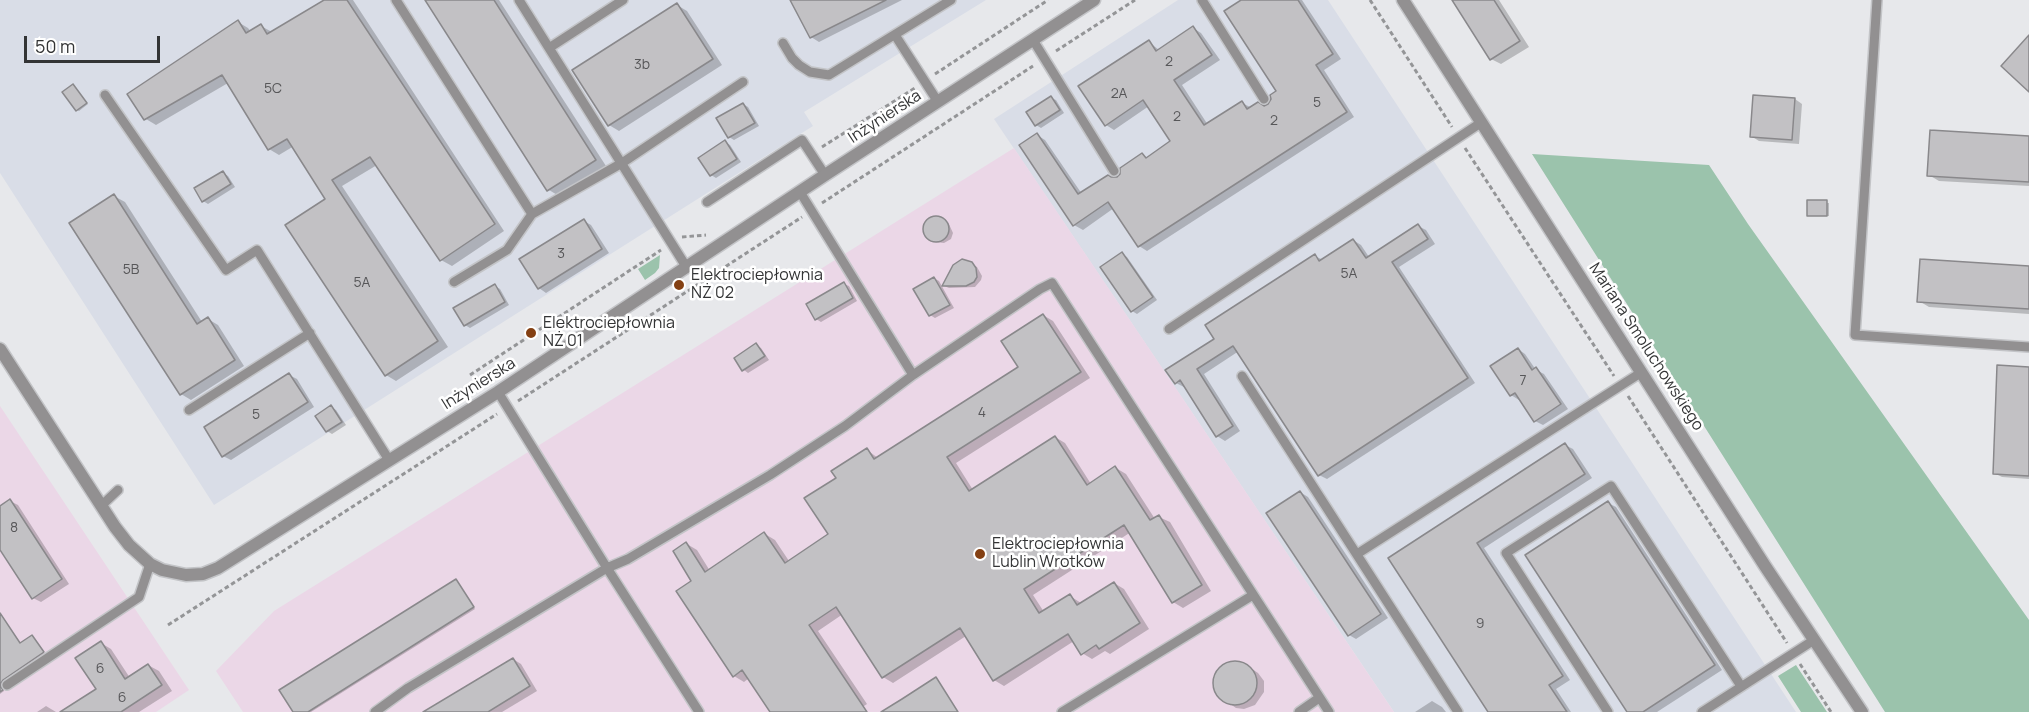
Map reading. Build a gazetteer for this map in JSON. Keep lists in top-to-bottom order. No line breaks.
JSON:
{"streets":{"street":["Inżynierska","Mariana Smoluchowskiego"]},"places":["Elektrociepłownia NŻ 02","Elektrociepłownia NŻ 01","Elektrociepłownia Lublin Wrotków"],"house_numbers":["2","3b","5C","2A","5","2","2","3","5B","5A","5A","7","4","5","8","9","6","6"],"scale_bar":"50 m"}
